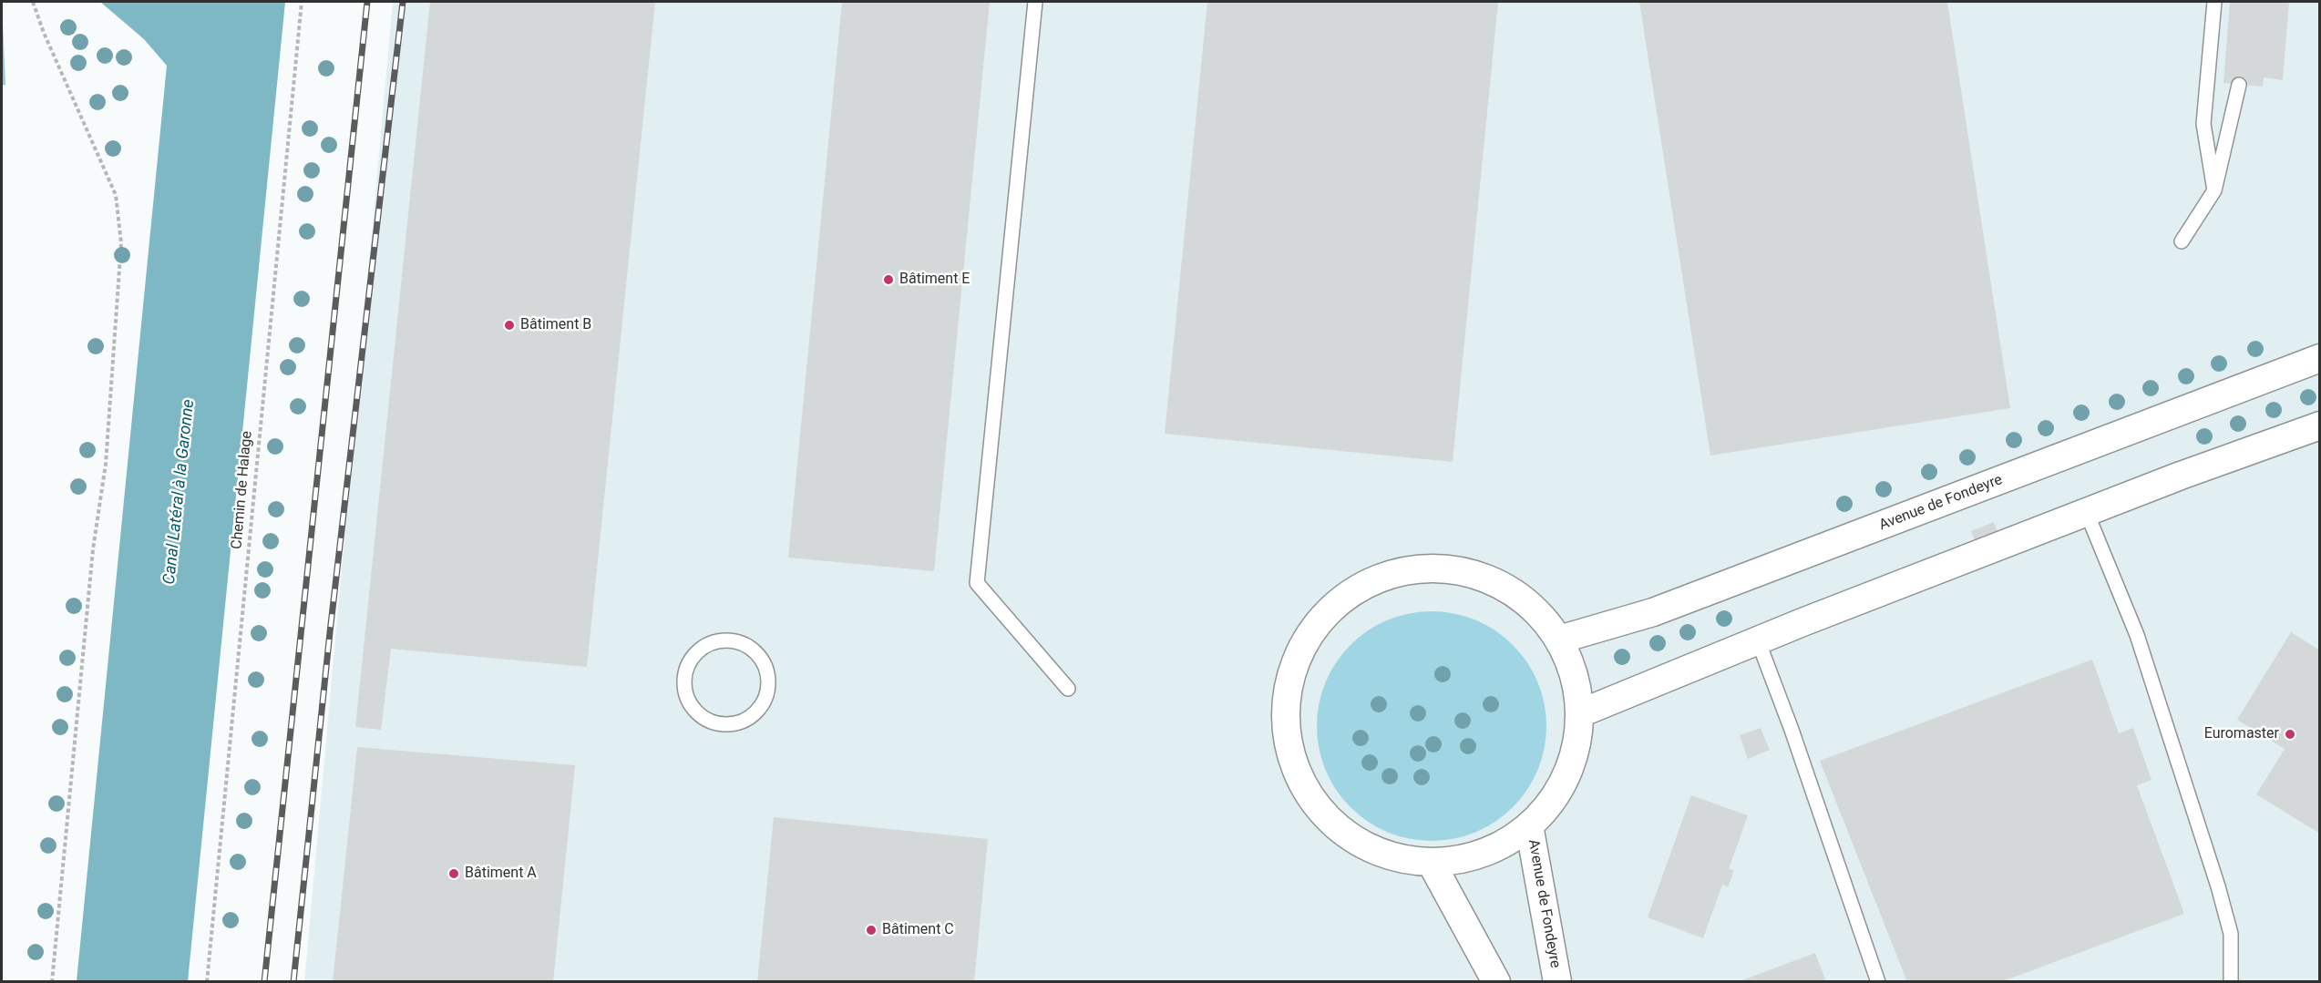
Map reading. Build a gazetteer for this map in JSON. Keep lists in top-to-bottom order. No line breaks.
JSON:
{"streets":{"street":["Avenue de Fondeyre"],"path":["Chemin de Halage"]},"water":["Canal Latéral à la Garonne"],"places":["Bâtiment E","Bâtiment B","Euromaster","Bâtiment A","Bâtiment C"]}
